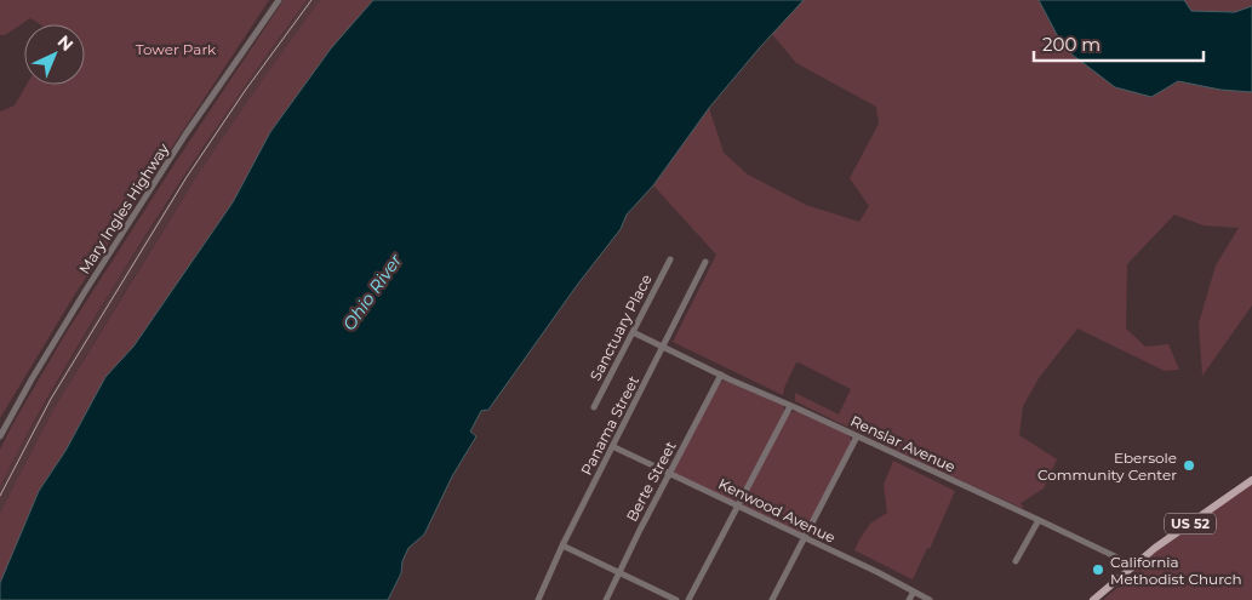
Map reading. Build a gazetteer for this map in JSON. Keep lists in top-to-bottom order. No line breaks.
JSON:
{"streets":{"main road":["US 52"],"street":["Mary Ingles Highway","Sanctuary Place","Panama Street","Renslar Avenue","Berte Street","Kenwood Avenue"]},"crossings":[["Sanctuary Place","Renslar Avenue"],["Panama Street","Renslar Avenue"],["Panama Street","Kenwood Avenue"],["Renslar Avenue","Berte Street"],["Renslar Avenue","US 52"],["Berte Street","Kenwood Avenue"]],"water":["Ohio River"],"parks":["Tower Park"],"places":["Ebersole Community Center","California Methodist Church"],"scale_bar":"200 m","north":"top right"}
